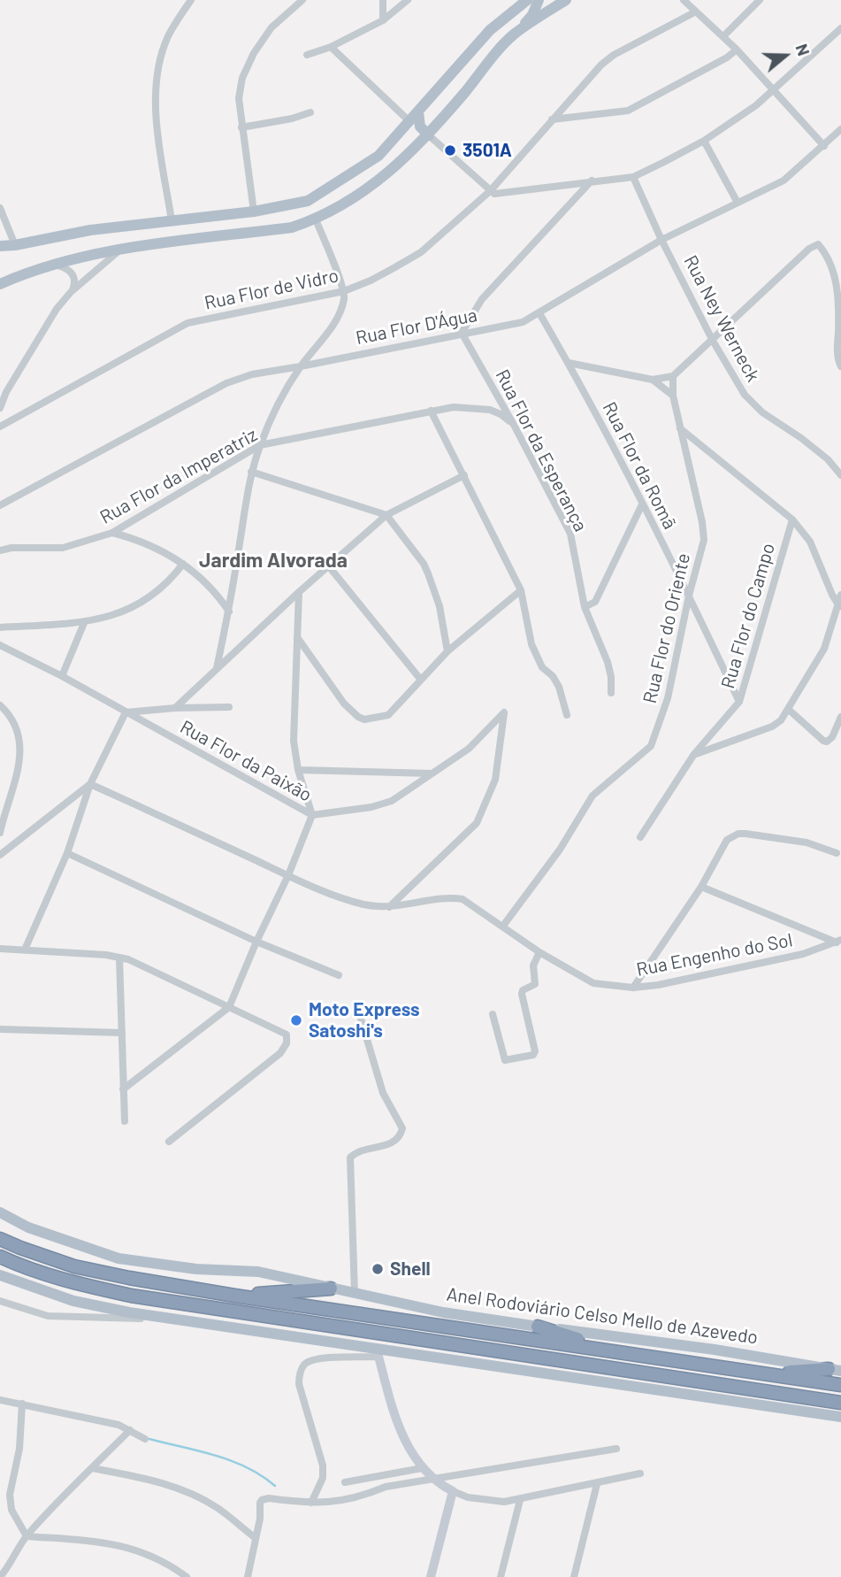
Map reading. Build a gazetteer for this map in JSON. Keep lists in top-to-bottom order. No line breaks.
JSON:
{"streets":{"highway":["Anel Rodoviário Celso Mello de Azevedo"],"street":["Rua Flor de Vidro","Rua Ney Werneck","Rua Flor D'Água","Rua Flor da Esperança","Rua Flor da Romã","Rua Flor da Imperatriz","Rua Flor do Campo","Rua Flor do Oriente","Rua Flor da Paixão","Rua Engenho do Sol"]},"crossings":[["Rua Ney Werneck","Rua Flor D'Água"],["Rua Flor D'Água","Rua Flor da Esperança"],["Rua Flor D'Água","Rua Flor da Romã"],["Rua Flor da Esperança","Rua Flor da Imperatriz"],["Rua Flor da Romã","Rua Flor do Campo"],["Rua Flor da Romã","Rua Flor do Oriente"],["Rua Flor do Oriente","Rua Engenho do Sol"],["Rua Flor da Paixão","Rua Engenho do Sol"]],"districts":["Jardim Alvorada"],"places":["3501A","Moto Express Satoshi's","Shell"],"north":"right"}
